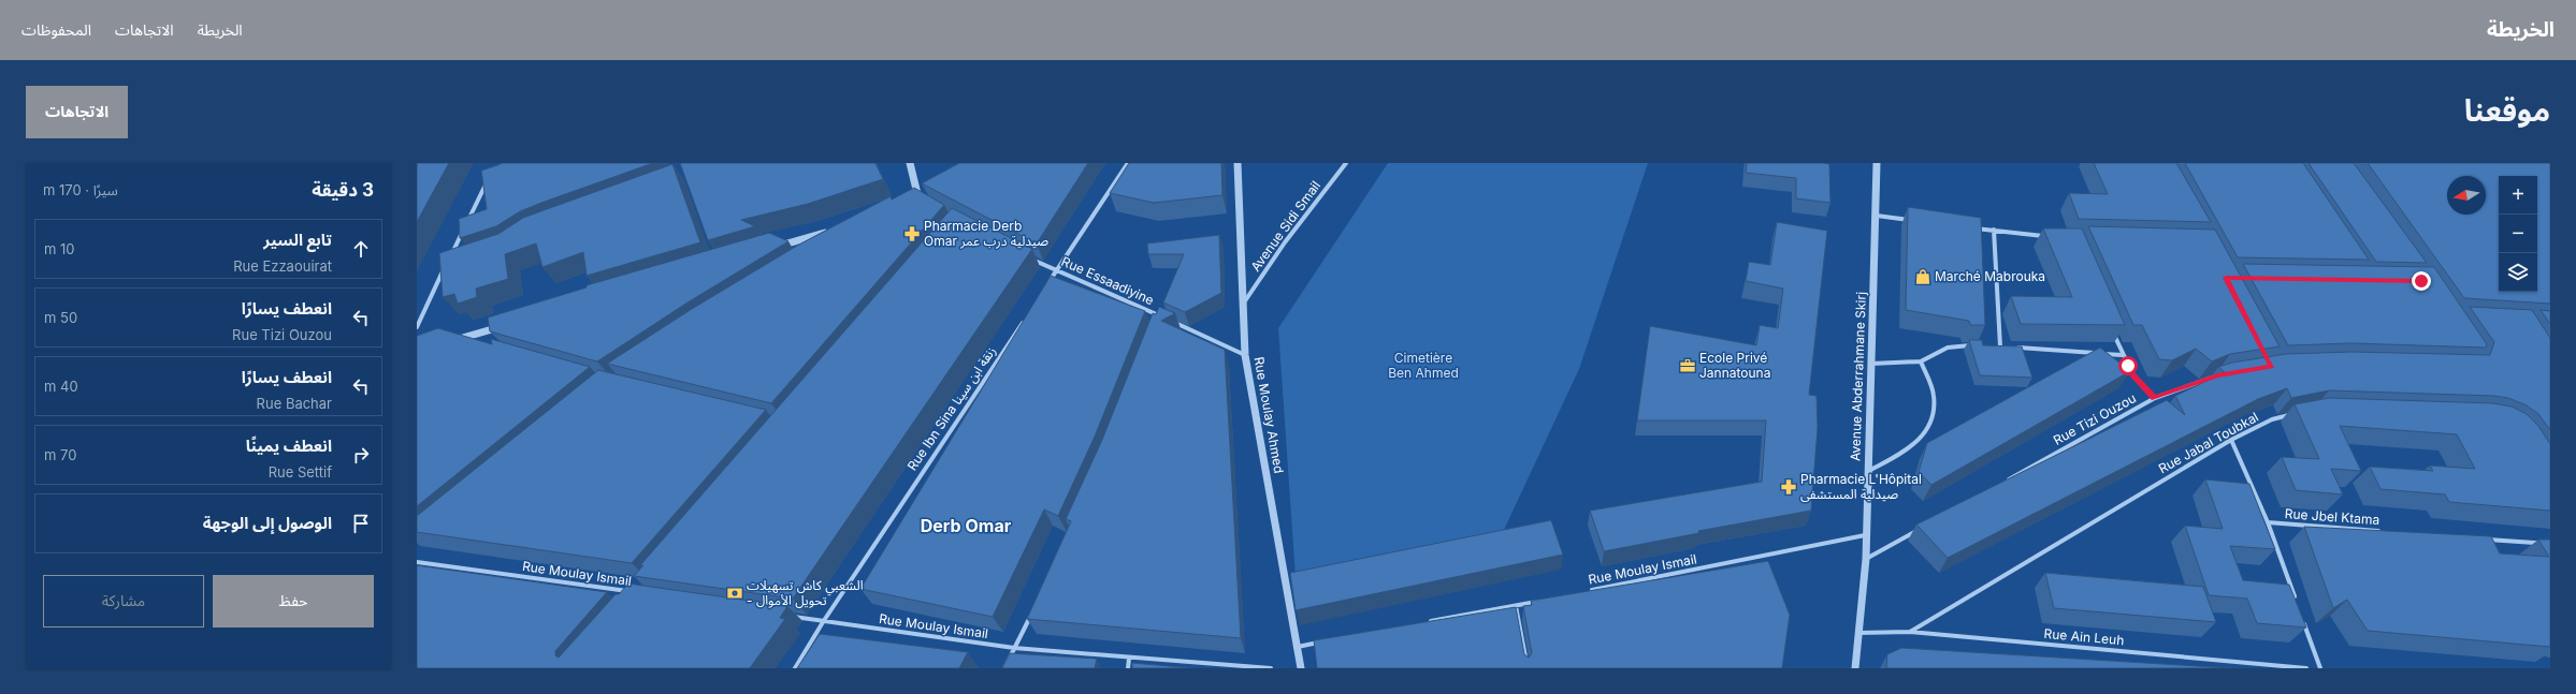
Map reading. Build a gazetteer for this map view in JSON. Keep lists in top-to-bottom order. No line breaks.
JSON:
{"streets":{"street":["Avenue Sidi Smail","Rue Essaadiyine","Avenue Abderrahmane Skirj","Rue Ibn Sina زنقة ابن سينا","Rue Moulay Ahmed","Rue Tizi Ouzou","Rue Jabal Toubkal","Rue Jbel Ktama","Rue Moulay Ismail","Rue Ain Leuh"]},"crossings":[["Avenue Sidi Smail","Rue Moulay Ahmed"],["Rue Essaadiyine","Rue Moulay Ahmed"],["Avenue Abderrahmane Skirj","Rue Moulay Ismail"],["Avenue Abderrahmane Skirj","Rue Ain Leuh"],["Rue Ibn Sina زنقة ابن سينا","Rue Moulay Ismail"],["Rue Jabal Toubkal","Rue Ain Leuh"]],"districts":["Derb Omar"],"parks":["Cimetière Ben Ahmed"],"places":{"pharmacy":["Pharmacie Derb Omar صيدلية درب عمر","Pharmacie L'Hôpital صيدلية المستشفى"],"shop":["Marché Mabrouka"],"office":["Ecole Privé Jannatouna"],"bank":["الشعبي كاش تسهيلات - تحويل الأموال"]},"north":"left","page":{"header":"الخريطة","nav":["الخريطة","الاتجاهات","المحفوظات"],"title":"موقعنا","buttons":["الاتجاهات",["حفظ","مشاركة"]],"heading":["3 دقيقة","سيرًا · 170 m"],"map_buttons":["+","−"],"list":[["تابع السير","Rue Ezzaouirat","10 m"],["انعطف يسارًا","Rue Tizi Ouzou","50 m"],["انعطف يسارًا","Rue Bachar","40 m"],["انعطف يمينًا","Rue Settif","70 m"],"الوصول إلى الوجهة"]}}
